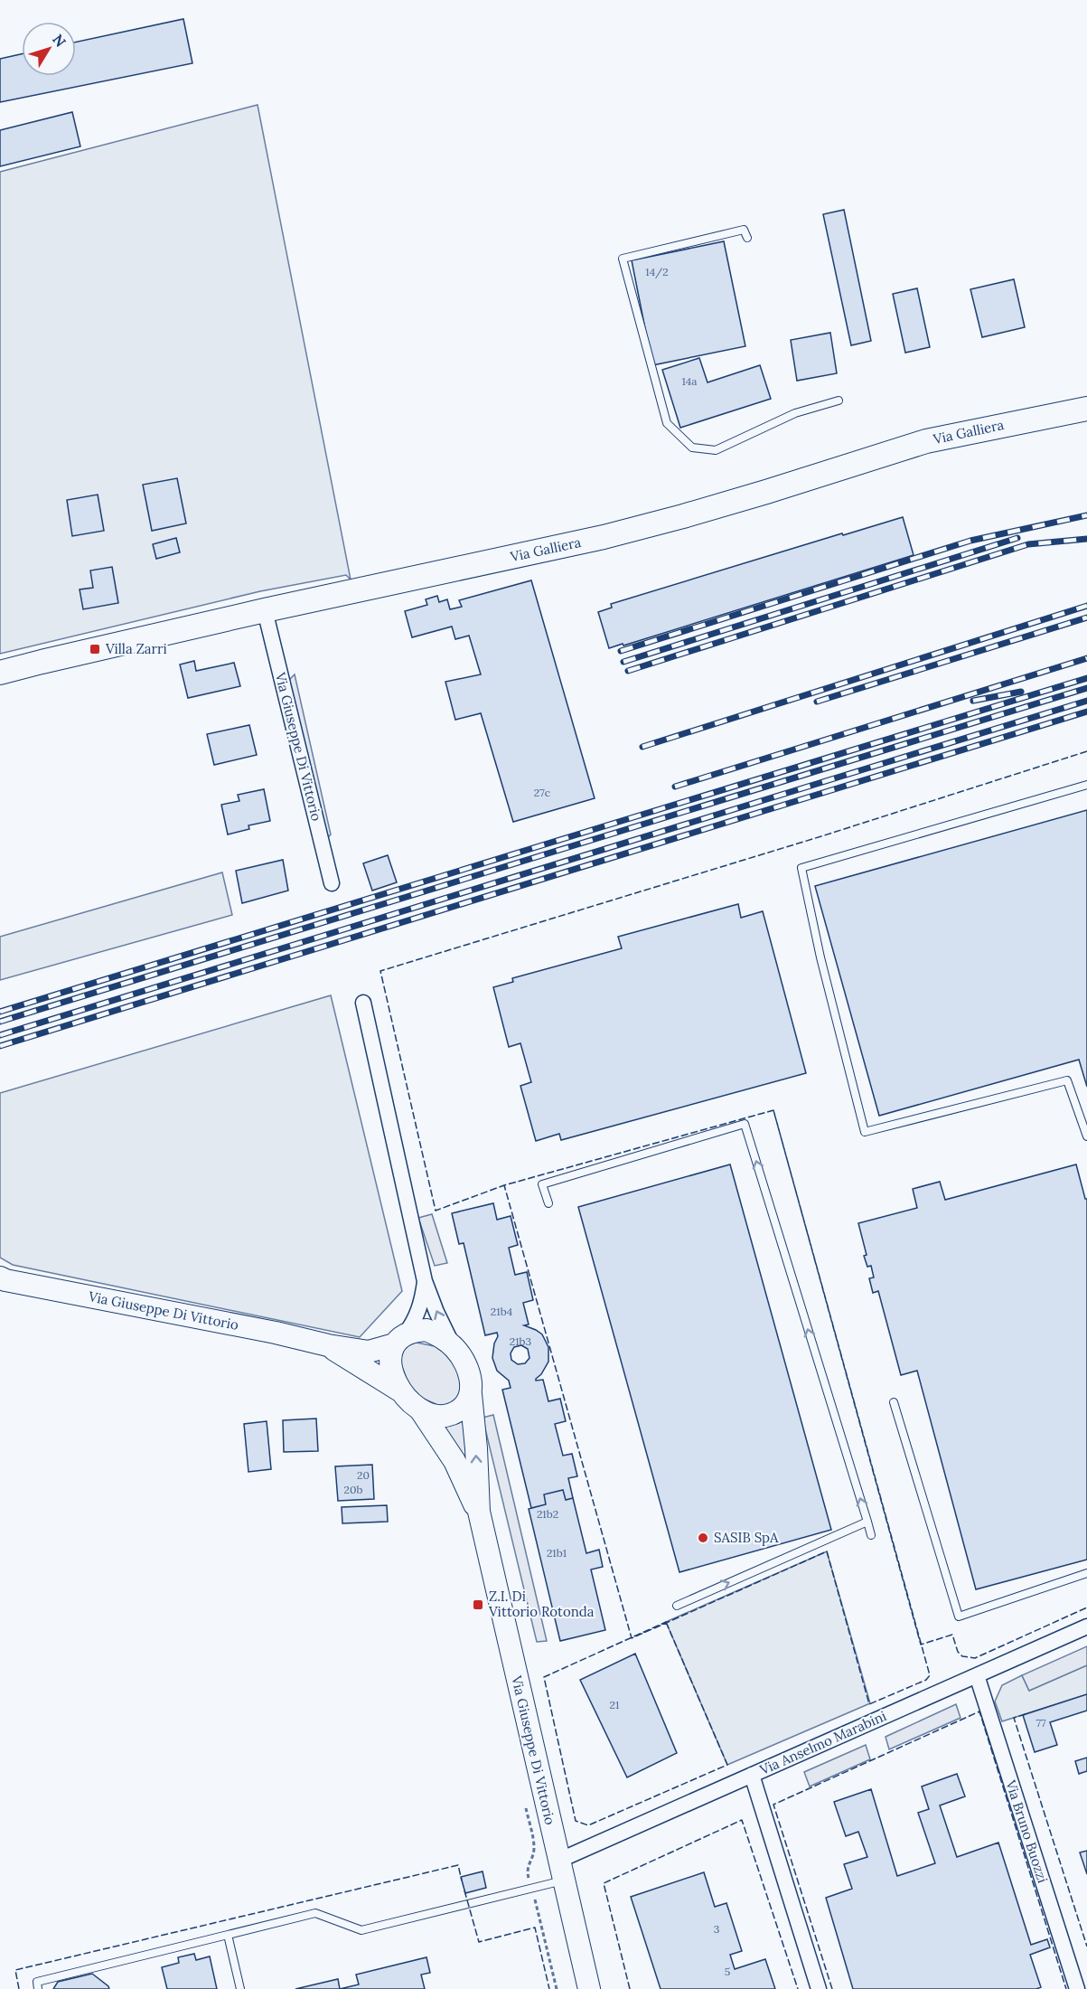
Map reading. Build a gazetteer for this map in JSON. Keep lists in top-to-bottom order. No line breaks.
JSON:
{"streets":{"main road":["Via Galliera"],"street":["Via Giuseppe Di Vittorio","Via Anselmo Marabini","Via Bruno Buozzi"]},"crossings":[["Via Galliera","Via Giuseppe Di Vittorio"],["Via Giuseppe Di Vittorio","Via Anselmo Marabini"],["Via Anselmo Marabini","Via Bruno Buozzi"]],"places":{"transit":["Villa Zarri","Z.I. Di Vittorio Rotonda"],"other":["SASIB SpA"]},"house_numbers":["14/2","14a","27c","21b4","21b3","20","20b","21b2","21b1","21","77","3","5"],"north":"top right"}
